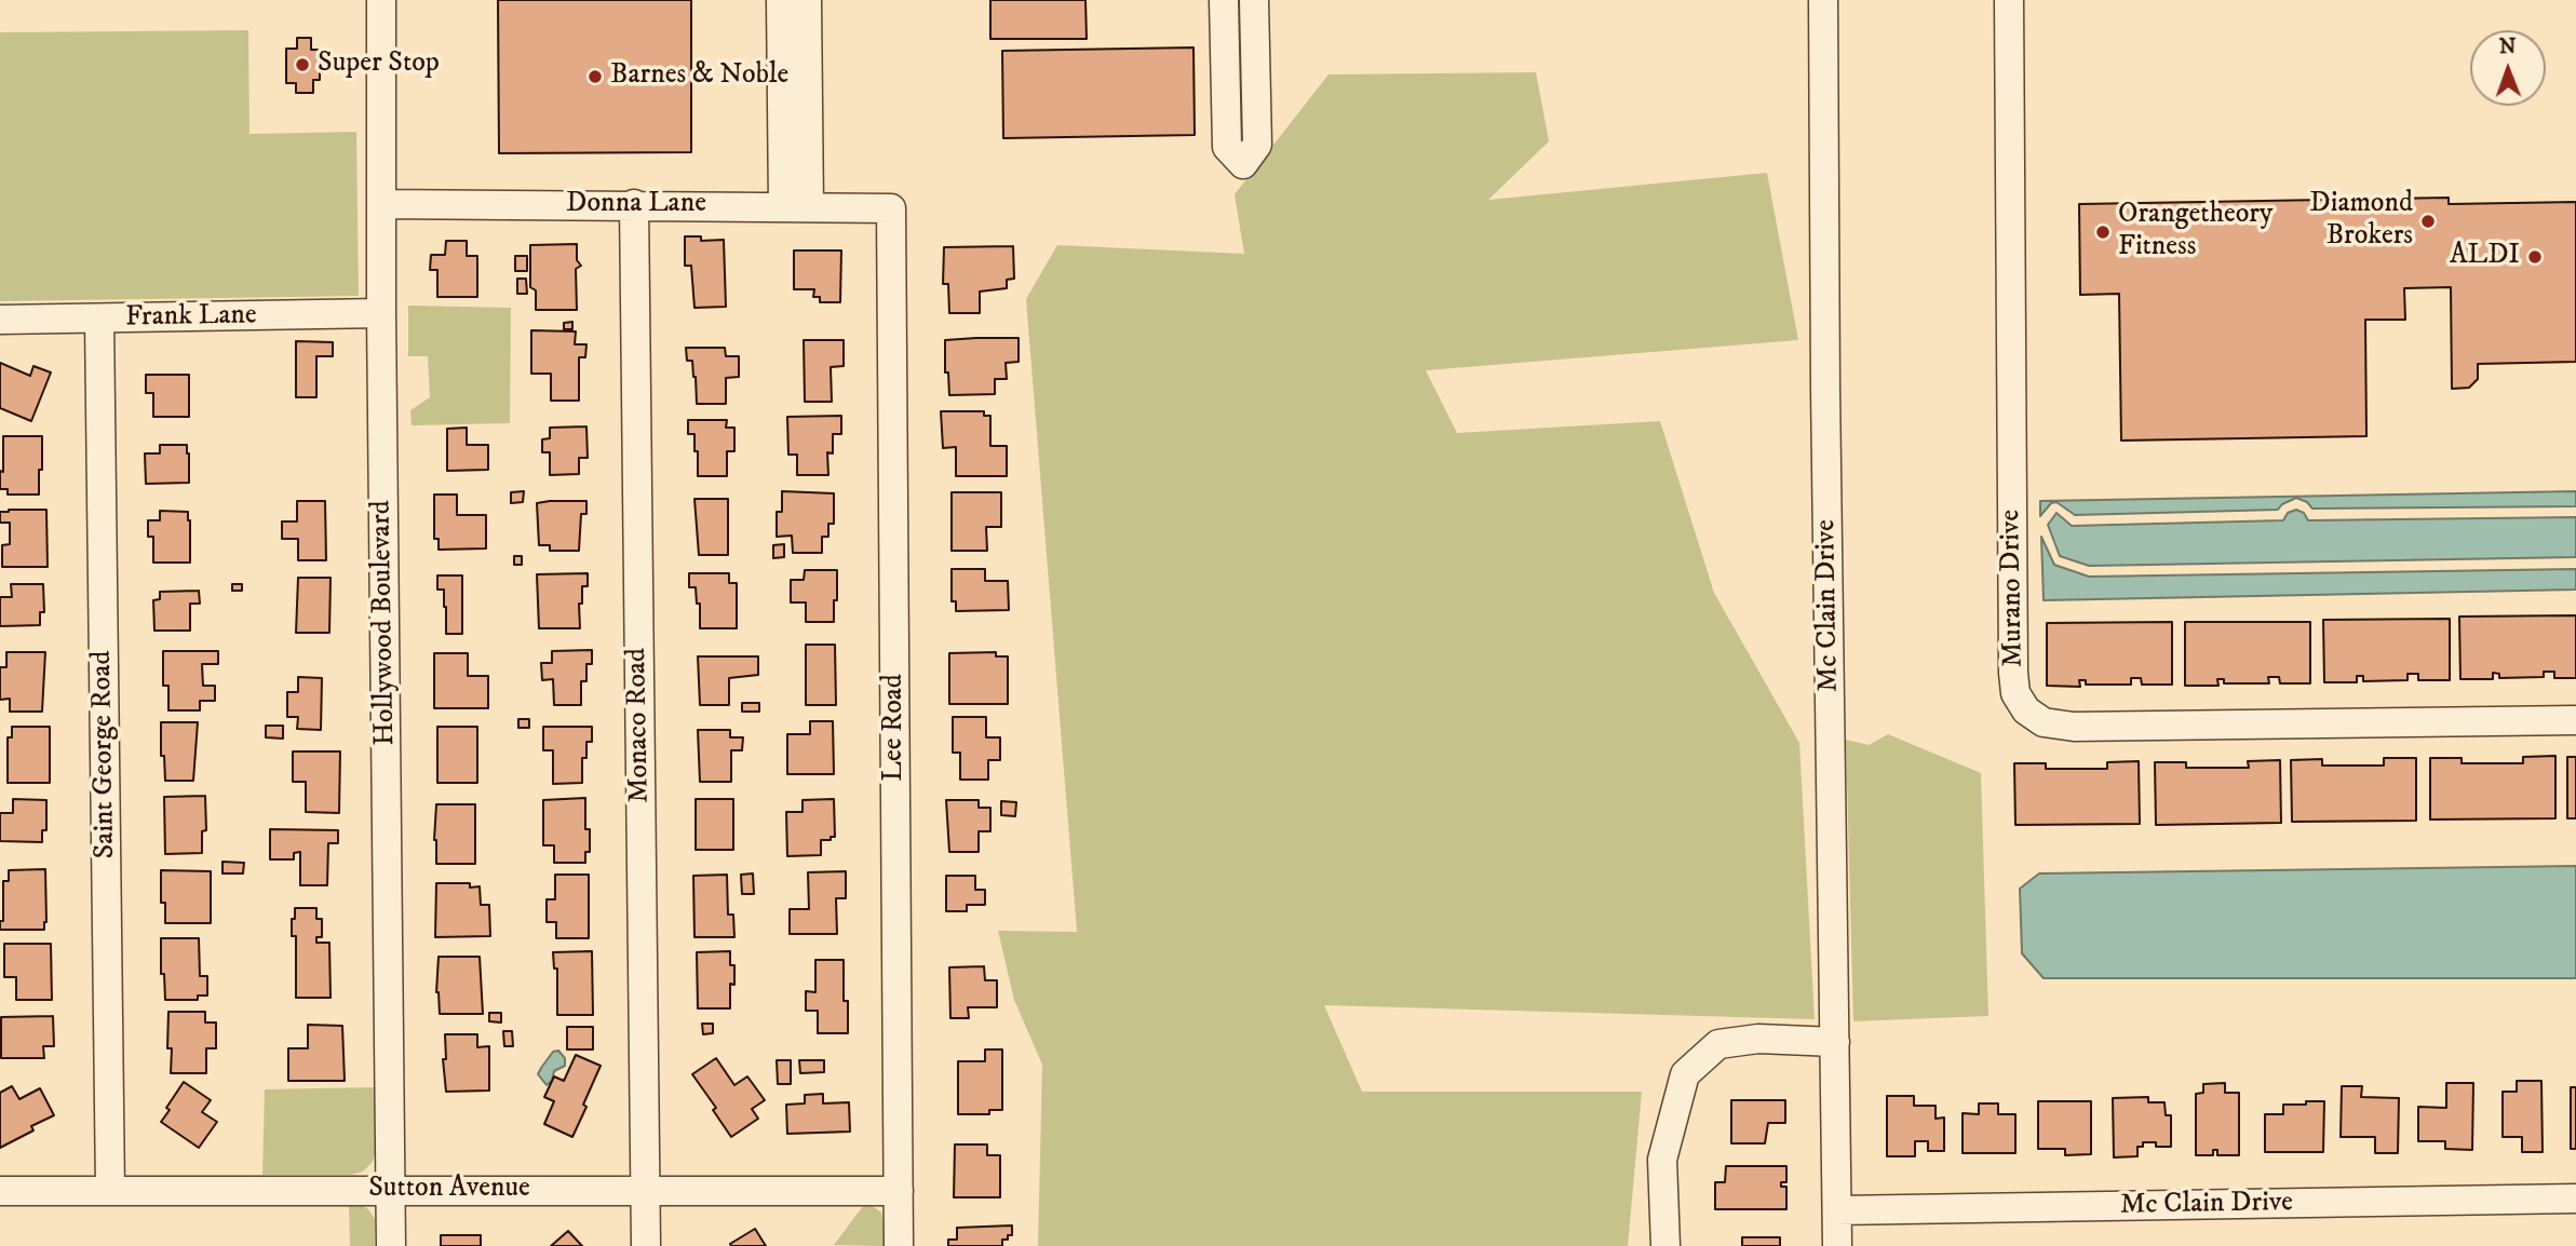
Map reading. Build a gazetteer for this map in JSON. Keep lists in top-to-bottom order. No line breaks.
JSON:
{"streets":{"street":["Donna Lane","Frank Lane","Murano Drive","Mc Clain Drive","Hollywood Boulevard","Monaco Road","Lee Road","Saint George Road","Sutton Avenue"]},"crossings":[["Donna Lane","Hollywood Boulevard"],["Donna Lane","Monaco Road"],["Donna Lane","Lee Road"],["Frank Lane","Hollywood Boulevard"],["Frank Lane","Saint George Road"],["Hollywood Boulevard","Sutton Avenue"],["Monaco Road","Sutton Avenue"],["Lee Road","Sutton Avenue"],["Saint George Road","Sutton Avenue"]],"places":["Super Stop","Barnes & Noble","Diamond Brokers","Orangetheory Fitness","ALDI"],"north":"top"}
